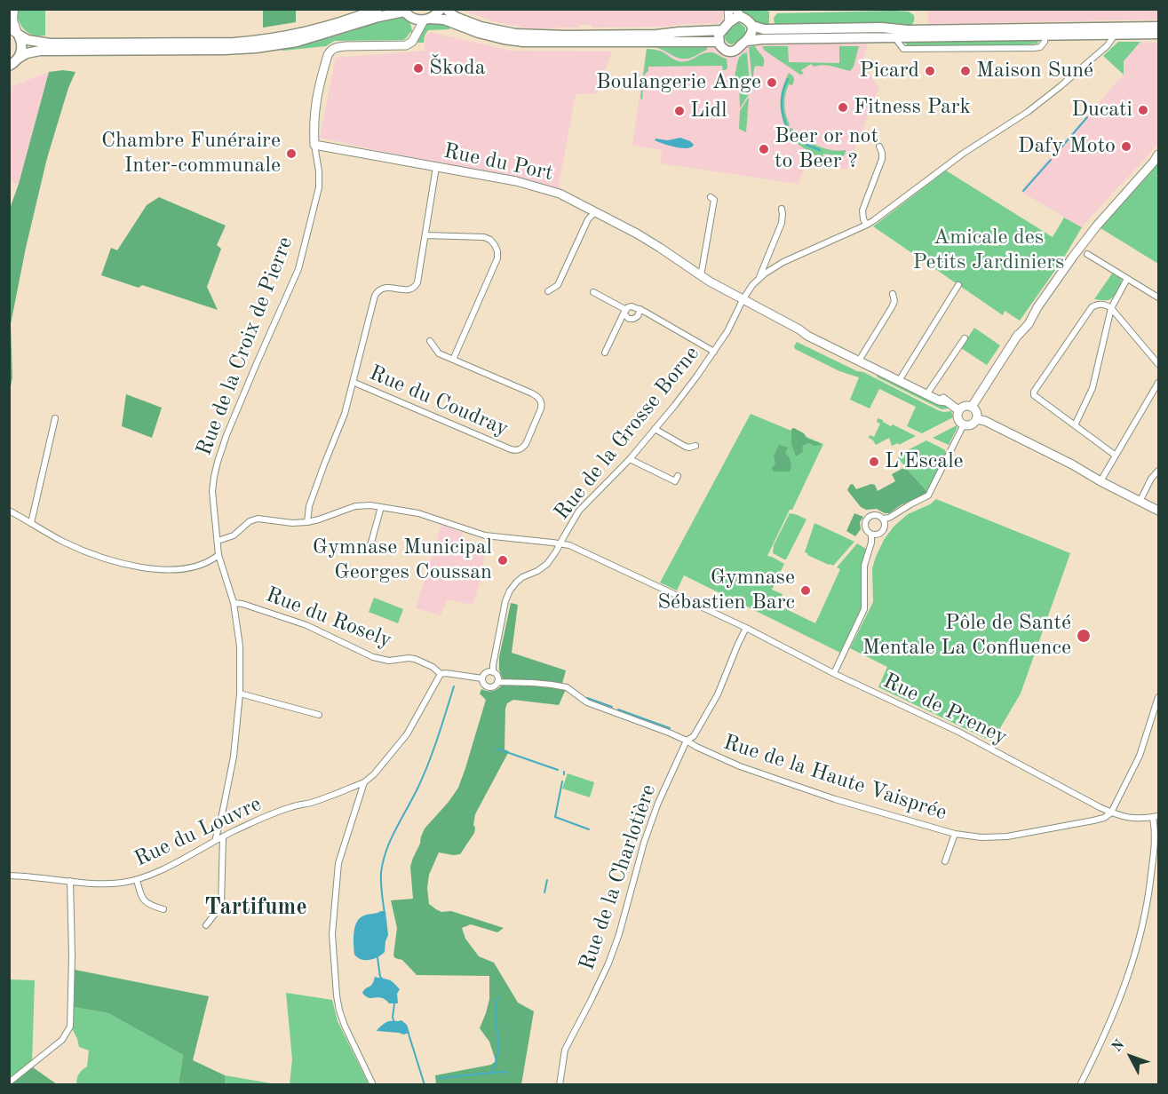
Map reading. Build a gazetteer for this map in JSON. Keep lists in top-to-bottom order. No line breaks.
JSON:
{"streets":{"street":["Rue du Port","Rue de la Croix de Pierre","Rue du Coudray","Rue de la Grosse Borne","Rue du Rosely","Rue de Preney","Rue de la Haute Vaisprée","Rue du Louvre","Rue de la Charlotière"]},"crossings":[["Rue du Port","Rue de la Croix de Pierre"],["Rue du Port","Rue de la Grosse Borne"],["Rue de la Croix de Pierre","Rue du Rosely"],["Rue de la Croix de Pierre","Rue de Preney"],["Rue de la Croix de Pierre","Rue du Louvre"],["Rue de la Grosse Borne","Rue de Preney"],["Rue de la Grosse Borne","Rue de la Haute Vaisprée"],["Rue de Preney","Rue de la Haute Vaisprée"],["Rue de Preney","Rue de la Charlotière"],["Rue de la Haute Vaisprée","Rue de la Charlotière"]],"districts":["Tartifume"],"parks":["Amicale des Petits Jardiniers"],"places":["Škoda","Picard","Maison Suné","Boulangerie Ange","Fitness Park","Ducati","Lidl","Dafy Moto","Beer or not to Beer ?","Chambre Funéraire Inter-communale","L'Escale","Gymnase Municipal Georges Coussan","Gymnase Sébastien Barc","Pôle de Santé Mentale La Confluence"],"north":"top left"}
